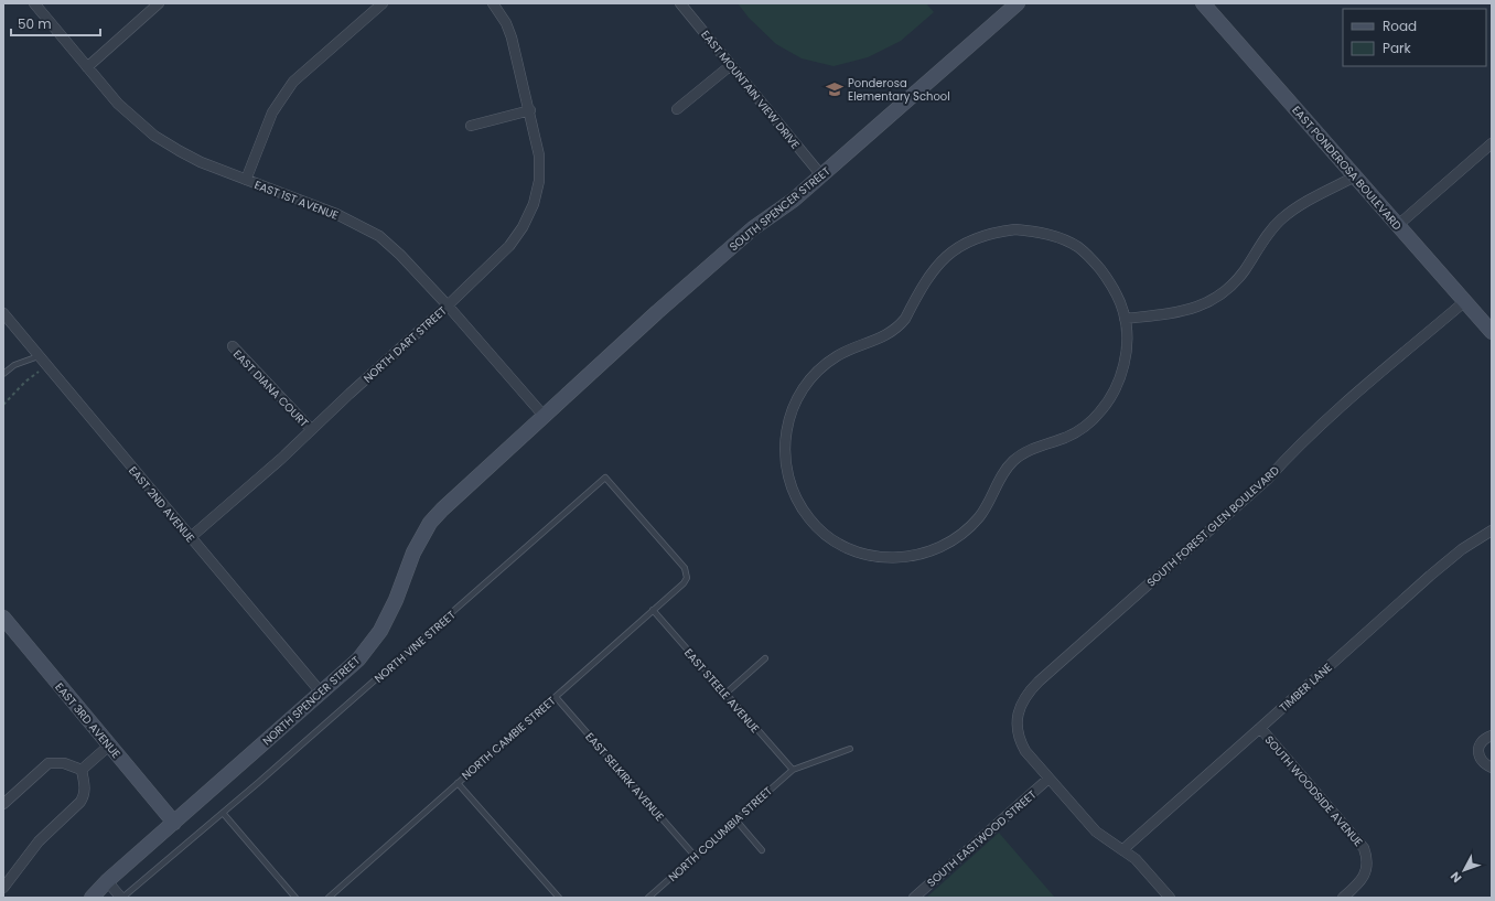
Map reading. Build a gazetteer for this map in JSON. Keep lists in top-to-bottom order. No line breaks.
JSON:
{"streets":{"street":["EAST MOUNTAIN VIEW DRIVE","EAST PONDEROSA BOULEVARD","EAST 1ST AVENUE","SOUTH SPENCER STREET","NORTH DART STREET","EAST DIANA COURT","EAST 2ND AVENUE","SOUTH FOREST GLEN BOULEVARD","TIMBER LANE","NORTH SPENCER STREET","EAST 3RD AVENUE","SOUTH WOODSIDE AVENUE","SOUTH EASTWOOD STREET"],"lane":["NORTH VINE STREET","EAST STEELE AVENUE","NORTH CAMBIE STREET","EAST SELKIRK AVENUE","NORTH COLUMBIA STREET"]},"crossings":[["EAST MOUNTAIN VIEW DRIVE","SOUTH SPENCER STREET"],["EAST PONDEROSA BOULEVARD","SOUTH FOREST GLEN BOULEVARD"],["EAST 1ST AVENUE","SOUTH SPENCER STREET"],["EAST 1ST AVENUE","NORTH DART STREET"],["EAST 1ST AVENUE","NORTH SPENCER STREET"],["SOUTH SPENCER STREET","NORTH SPENCER STREET"],["NORTH DART STREET","EAST DIANA COURT"],["NORTH DART STREET","EAST 2ND AVENUE"],["EAST 2ND AVENUE","NORTH SPENCER STREET"],["SOUTH FOREST GLEN BOULEVARD","SOUTH EASTWOOD STREET"],["NORTH VINE STREET","NORTH CAMBIE STREET"],["TIMBER LANE","SOUTH WOODSIDE AVENUE"],["EAST STEELE AVENUE","NORTH CAMBIE STREET"],["EAST STEELE AVENUE","NORTH COLUMBIA STREET"],["NORTH SPENCER STREET","EAST 3RD AVENUE"],["NORTH CAMBIE STREET","EAST SELKIRK AVENUE"],["EAST SELKIRK AVENUE","NORTH COLUMBIA STREET"]],"places":{"school or university":["Ponderosa Elementary School"]},"legend":["Road","Park"],"scale_bar":"50 m","north":"bottom left"}
